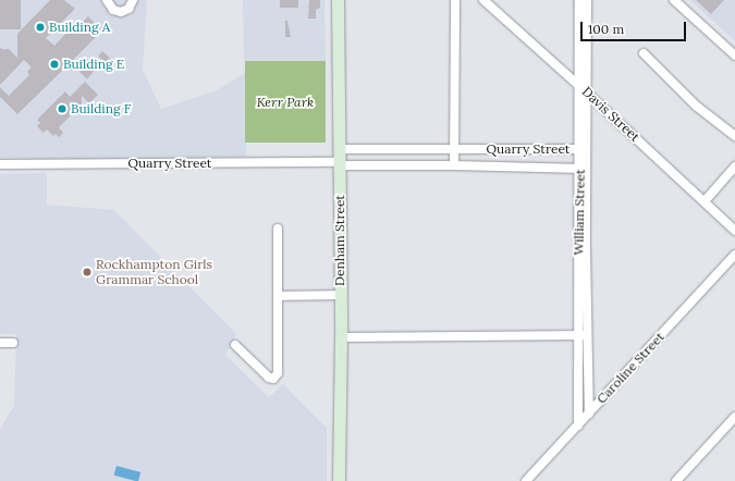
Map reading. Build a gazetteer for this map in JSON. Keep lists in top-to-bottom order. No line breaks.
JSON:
{"streets":{"street":["Davis Street","Quarry Street","William Street","Denham Street","Caroline Street"]},"crossings":[["Davis Street","William Street"],["Quarry Street","William Street"],["Quarry Street","Denham Street"],["William Street","Caroline Street"]],"parks":["Kerr Park"],"places":["Building A","Building E","Building F","Rockhampton Girls Grammar School"],"scale_bar":"100 m"}
